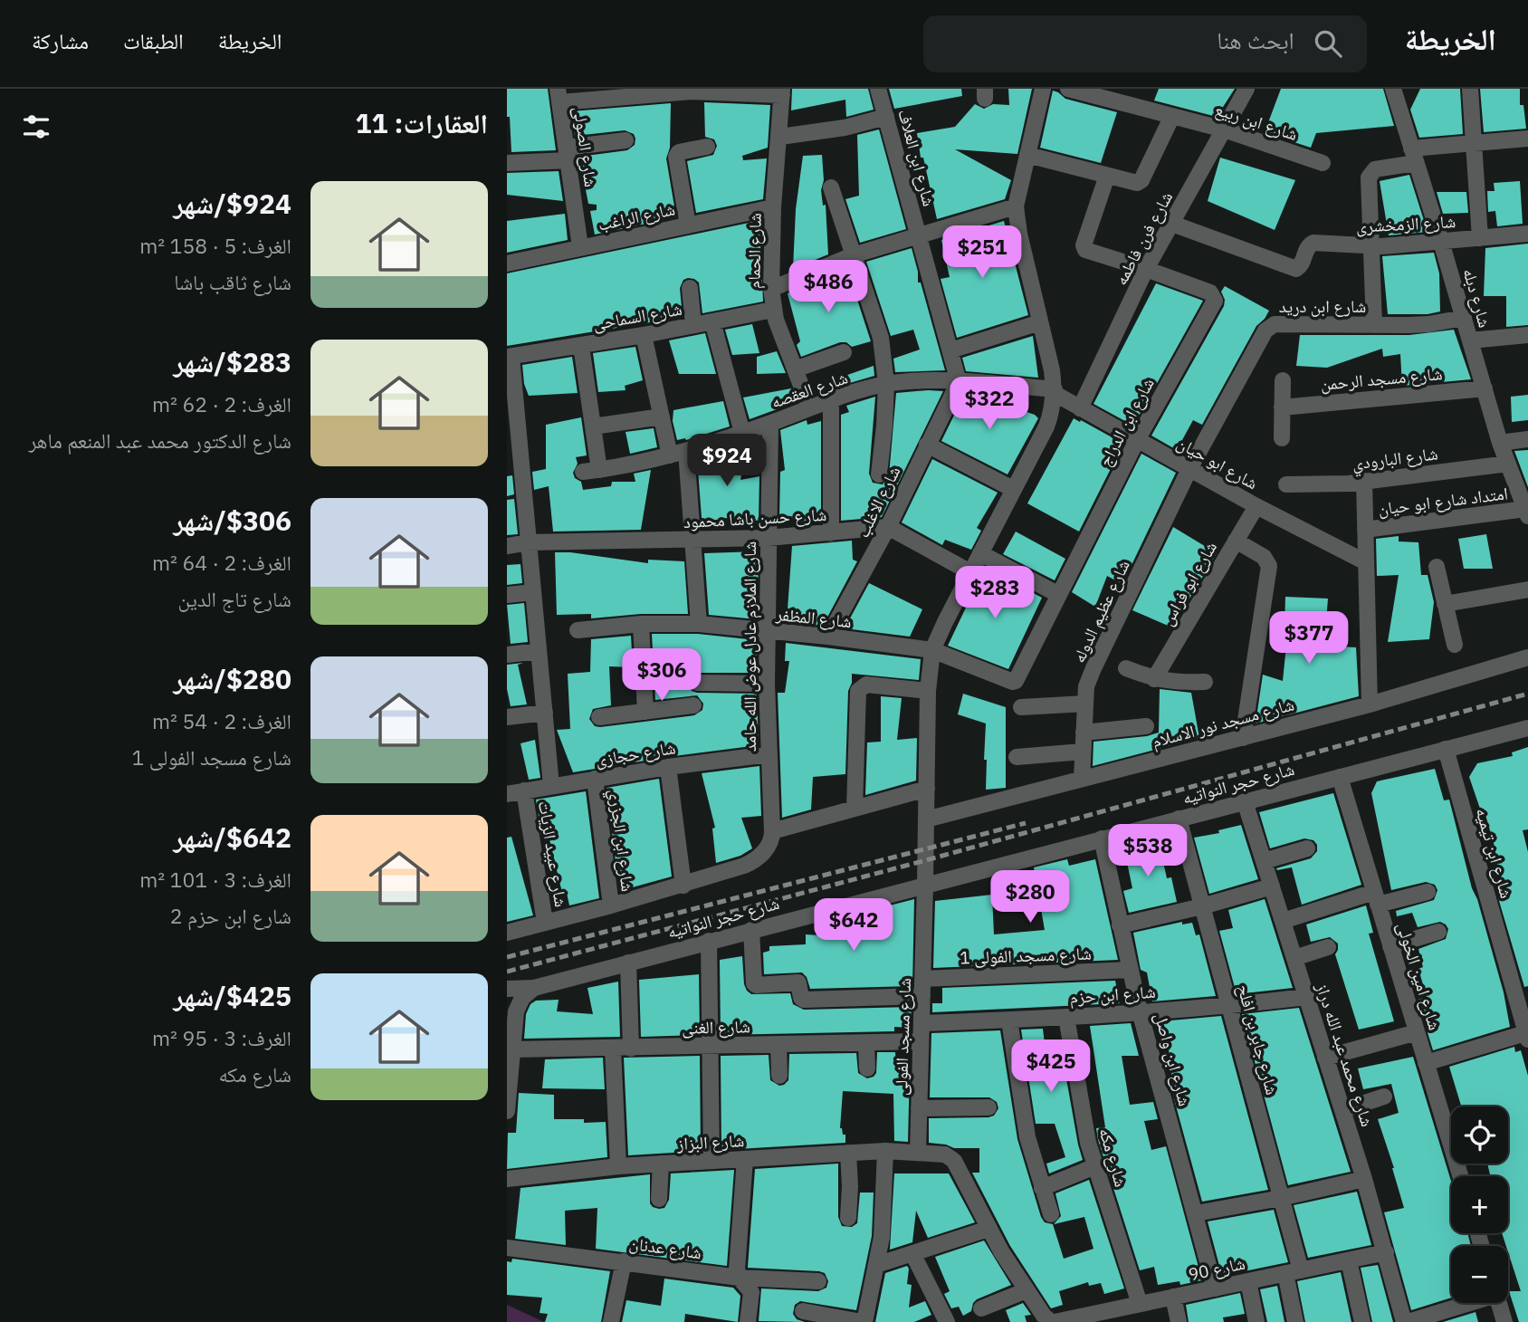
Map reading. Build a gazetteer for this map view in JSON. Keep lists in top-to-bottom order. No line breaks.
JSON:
{"streets":{"street":["شارع ابن ربيع","شارع الصولى","شارع ابن العلاف","شارع الراغب","شارع الزمخشرى","شارع فرن فاطمه","شارع الحمام","شارع دبله","شارع ابن دريد","شارع السماحى","شارع مسجد الرحمن","شارع العقصه","شارع ابن الدراج","شارع البارودي","شارع ابو حيان","امتداد شارع ابو حيان","شارع الاغلب","شارع حسن باشا محمود","شارع ابو فراس","شارع عظيم الدوله","شارع المظفر","شارع الملازم عادل عوض الله حامد","شارع مسجد نور الاسلام","شارع حجازى","شارع حجر النواتيه","شارع ابن الجزري","شارع ابن تيميه","شارع عبيد الزيات","شارع مسجد الفولى 1","شارع امين الخولى","شارع ابن حزم","شارع الغنى","شارع مسجد الفولى","شارع جابر بن افلح","شارع محمد عبد الله دراز","شارع ابن واصل","شارع البزاز","شارع مكه","شارع عدنان","شارع 90"]},"crossings":[["شارع ابن ربيع","شارع فرن فاطمه"],["شارع الصولى","شارع الراغب"],["شارع ابن العلاف","شارع العقصه"],["شارع ابن العلاف","شارع الاغلب"],["شارع الراغب","شارع الحمام"],["شارع الزمخشرى","شارع فرن فاطمه"],["شارع الزمخشرى","شارع دبله"],["شارع فرن فاطمه","شارع ابن الدراج"],["شارع فرن فاطمه","شارع ابو حيان"],["شارع الحمام","شارع السماحى"],["شارع الحمام","شارع العقصه"],["شارع دبله","شارع ابن دريد"],["شارع دبله","شارع مسجد الرحمن"],["شارع دبله","شارع البارودي"],["شارع دبله","امتداد شارع ابو حيان"],["شارع ابن دريد","شارع ابو حيان"],["شارع ابن دريد","شارع عظيم الدوله"],["شارع العقصه","شارع ابو حيان"],["شارع العقصه","شارع الاغلب"],["شارع العقصه","شارع الملازم عادل عوض الله حامد"],["شارع العقصه","شارع مسجد الفولى"],["شارع ابن الدراج","شارع ابو حيان"],["شارع ابن الدراج","شارع المظفر"],["شارع ابن الدراج","شارع مسجد الفولى"],["شارع ابو حيان","شارع ابو فراس"],["شارع ابو حيان","شارع عظيم الدوله"],["شارع ابو حيان","شارع مسجد الفولى"],["شارع الاغلب","شارع حسن باشا محمود"],["شارع الاغلب","شارع المظفر"],["شارع حسن باشا محمود","شارع الملازم عادل عوض الله حامد"],["شارع عظيم الدوله","شارع مسجد نور الاسلام"],["شارع المظفر","شارع الملازم عادل عوض الله حامد"],["شارع المظفر","شارع مسجد الفولى"],["شارع الملازم عادل عوض الله حامد","شارع حجازى"],["شارع مسجد نور الاسلام","شارع مسجد الفولى"],["شارع حجازى","شارع ابن الجزري"],["شارع حجازى","شارع عبيد الزيات"],["شارع حجر النواتيه","شارع ابن تيميه"],["شارع حجر النواتيه","شارع امين الخولى"],["شارع حجر النواتيه","شارع مسجد الفولى"],["شارع حجر النواتيه","شارع جابر بن افلح"],["شارع حجر النواتيه","شارع محمد عبد الله دراز"],["شارع حجر النواتيه","شارع ابن واصل"],["شارع مسجد الفولى 1","شارع مسجد الفولى"],["شارع مسجد الفولى 1","شارع ابن واصل"],["شارع ابن حزم","شارع مسجد الفولى"],["شارع ابن حزم","شارع جابر بن افلح"],["شارع ابن حزم","شارع محمد عبد الله دراز"],["شارع ابن حزم","شارع ابن واصل"],["شارع ابن حزم","شارع مكه"],["شارع الغنى","شارع مسجد الفولى"],["شارع مسجد الفولى","شارع البزاز"],["شارع مسجد الفولى","شارع 90"],["شارع جابر بن افلح","شارع 90"],["شارع محمد عبد الله دراز","شارع 90"],["شارع ابن واصل","شارع 90"],["شارع البزاز","شارع 90"],["شارع مكه","شارع 90"]],"page":{"header":"الخريطة","search":"ابحث هنا","nav":["الخريطة","الطبقات","مشاركة"],"heading":"العقارات: 11","list":[{"name":"$924/شهر","note":"الغرف: 5 · 158 m² · شارع ثاقب باشا"},{"name":"$283/شهر","note":"الغرف: 2 · 62 m² · شارع الدكتور محمد عبد المنعم ماهر"},{"name":"$306/شهر","note":"الغرف: 2 · 64 m² · شارع تاج الدين"},{"name":"$280/شهر","note":"الغرف: 2 · 54 m² · شارع مسجد الفولى 1"},{"name":"$642/شهر","note":"الغرف: 3 · 101 m² · شارع ابن حزم 2"},{"name":"$425/شهر","note":"الغرف: 3 · 95 m² · شارع مكه"}],"price":["$251","$486","$322","$924","$283","$377","$306","$538","$280","$642","$425"],"map_buttons":["+","−"]}}
